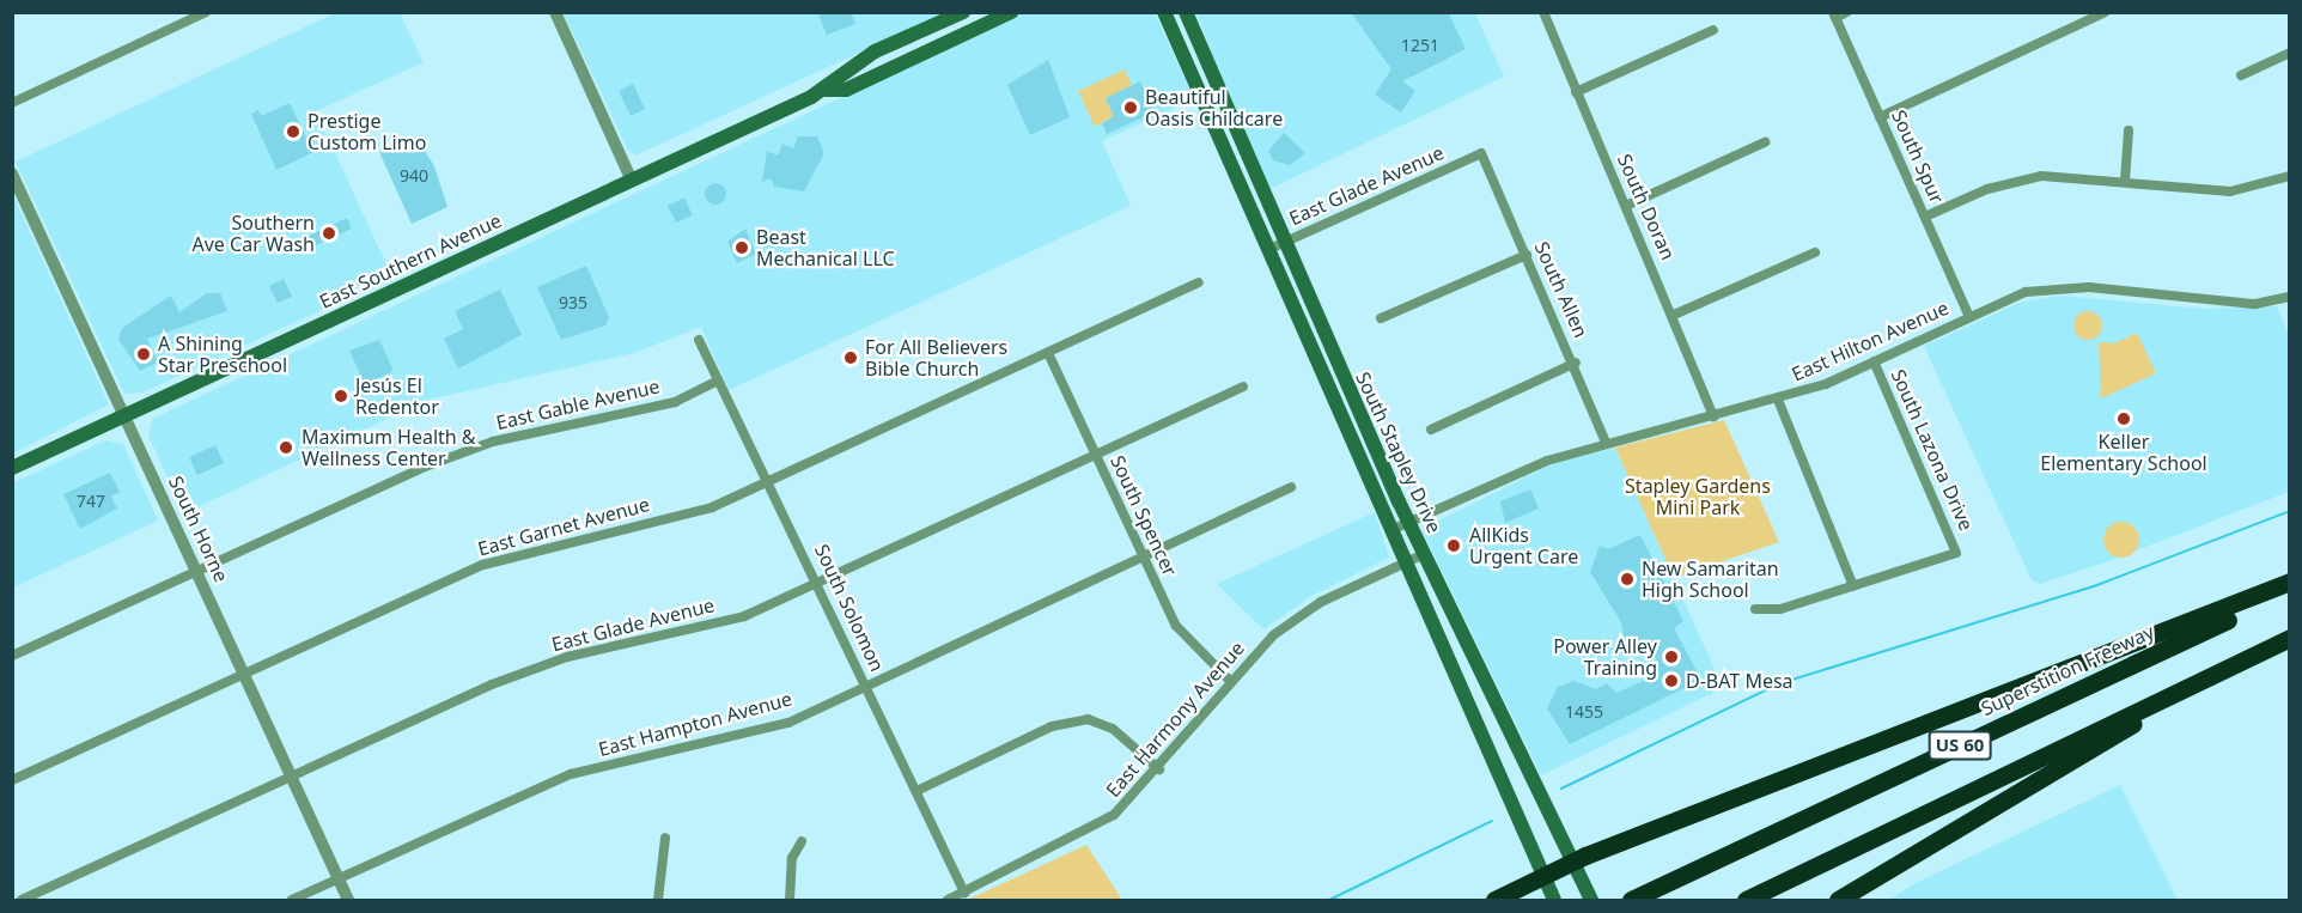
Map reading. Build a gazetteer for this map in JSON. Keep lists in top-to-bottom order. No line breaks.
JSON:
{"streets":{"highway":["Superstition Freeway","US 60"],"main road":["East Southern Avenue","South Stapley Drive"],"street":["South Spur","East Glade Avenue","South Doran","South Allen","East Hilton Avenue","East Gable Avenue","South Lazona Drive","South Spencer","East Garnet Avenue","South Horne","South Solomon","East Harmony Avenue","East Hampton Avenue"]},"crossings":[["South Spur","East Hilton Avenue"],["East Glade Avenue","South Allen"],["East Glade Avenue","South Stapley Drive"],["East Glade Avenue","South Spencer"],["East Glade Avenue","South Horne"],["East Glade Avenue","South Solomon"],["South Doran","East Hilton Avenue"],["East Southern Avenue","South Horne"],["South Allen","East Hilton Avenue"],["East Hilton Avenue","South Lazona Drive"],["East Hilton Avenue","South Stapley Drive"],["East Gable Avenue","South Horne"],["East Gable Avenue","South Solomon"],["South Stapley Drive","East Harmony Avenue"],["South Spencer","East Garnet Avenue"],["South Spencer","East Harmony Avenue"],["South Spencer","East Hampton Avenue"],["East Garnet Avenue","South Horne"],["East Garnet Avenue","South Solomon"],["South Horne","East Hampton Avenue"],["South Solomon","East Harmony Avenue"],["South Solomon","East Hampton Avenue"]],"parks":["Stapley Gardens Mini Park"],"places":["Beautiful Oasis Childcare","Prestige Custom Limo","Southern Ave Car Wash","Beast Mechanical LLC","A Shining Star Preschool","For All Believers Bible Church","Jesús El Redentor","Keller Elementary School","Maximum Health & Wellness Center","AllKids Urgent Care","New Samaritan High School","Power Alley Training","D-BAT Mesa"],"house_numbers":["1251","940","935","747","1455"]}
